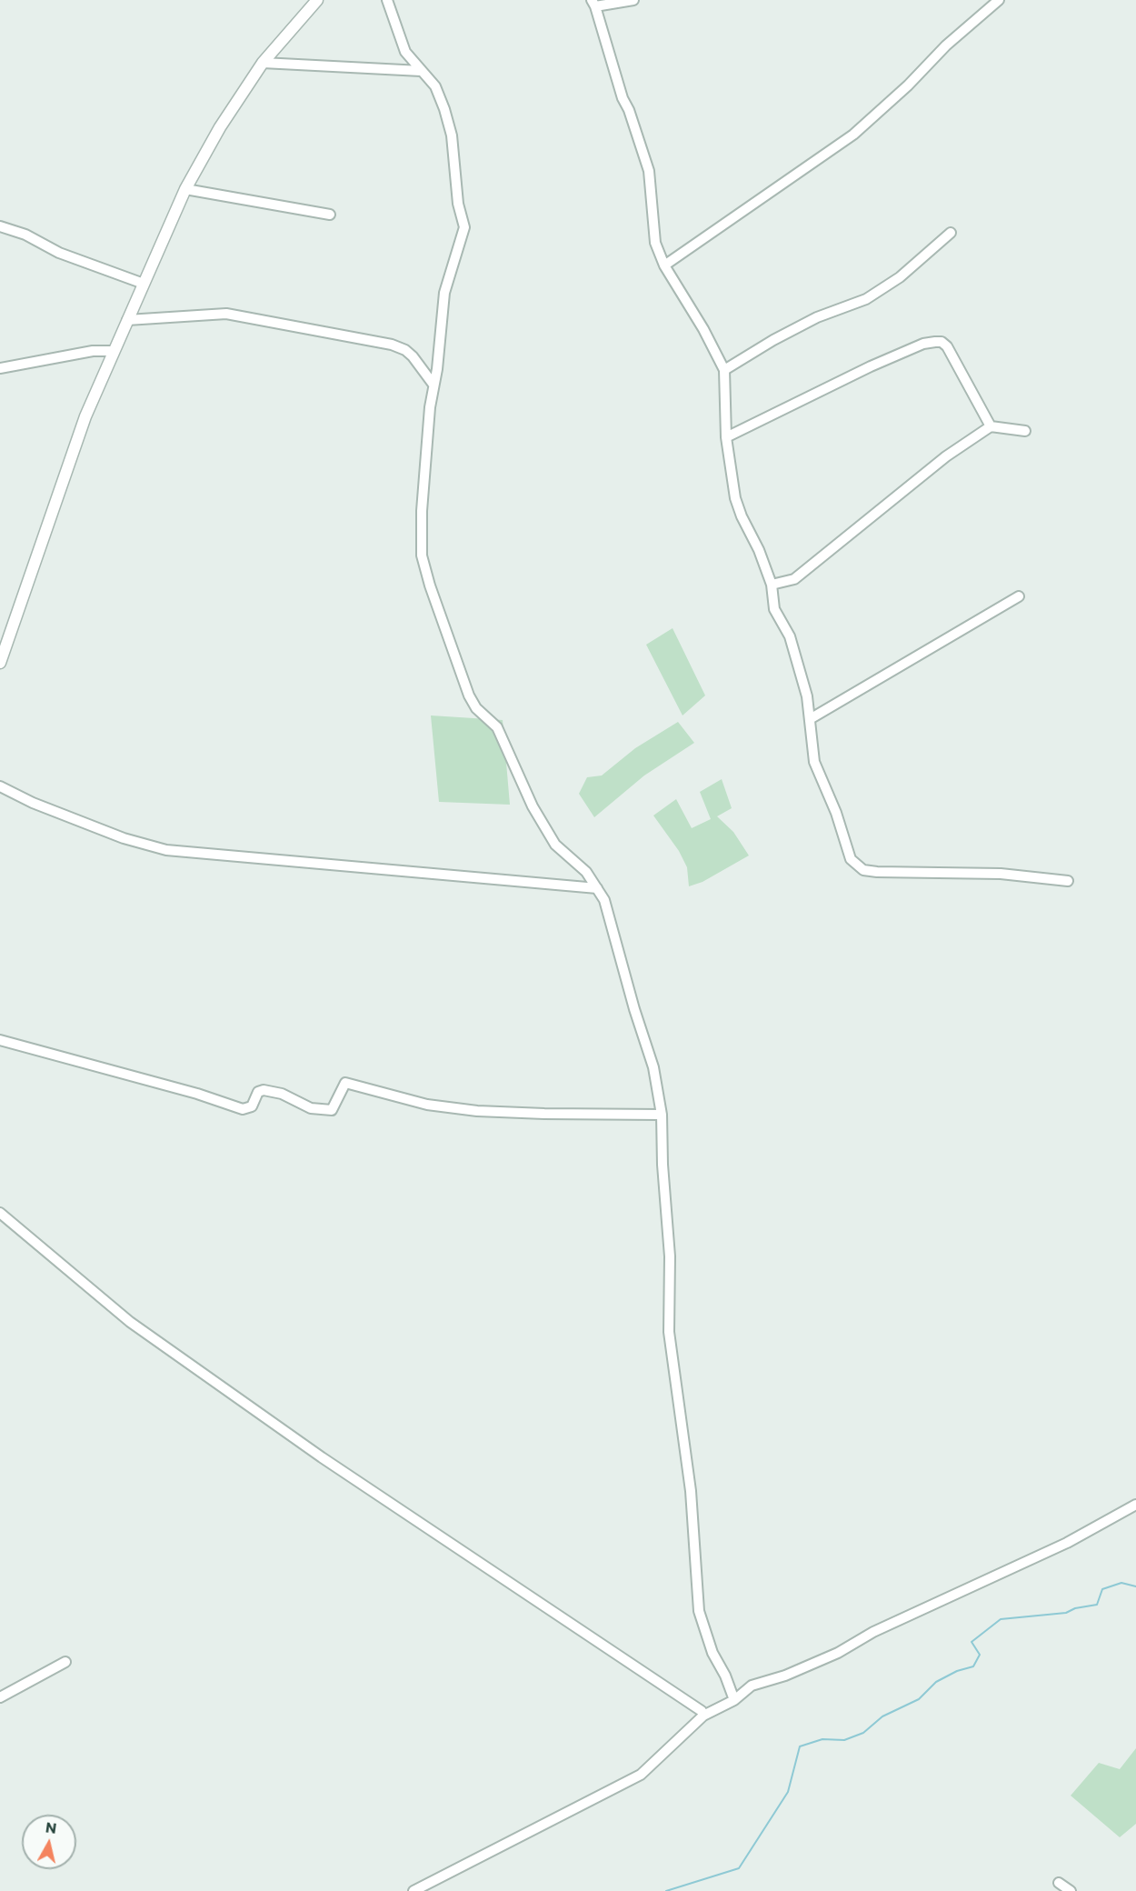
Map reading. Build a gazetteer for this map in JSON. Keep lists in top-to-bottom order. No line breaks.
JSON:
{"north":"top"}
